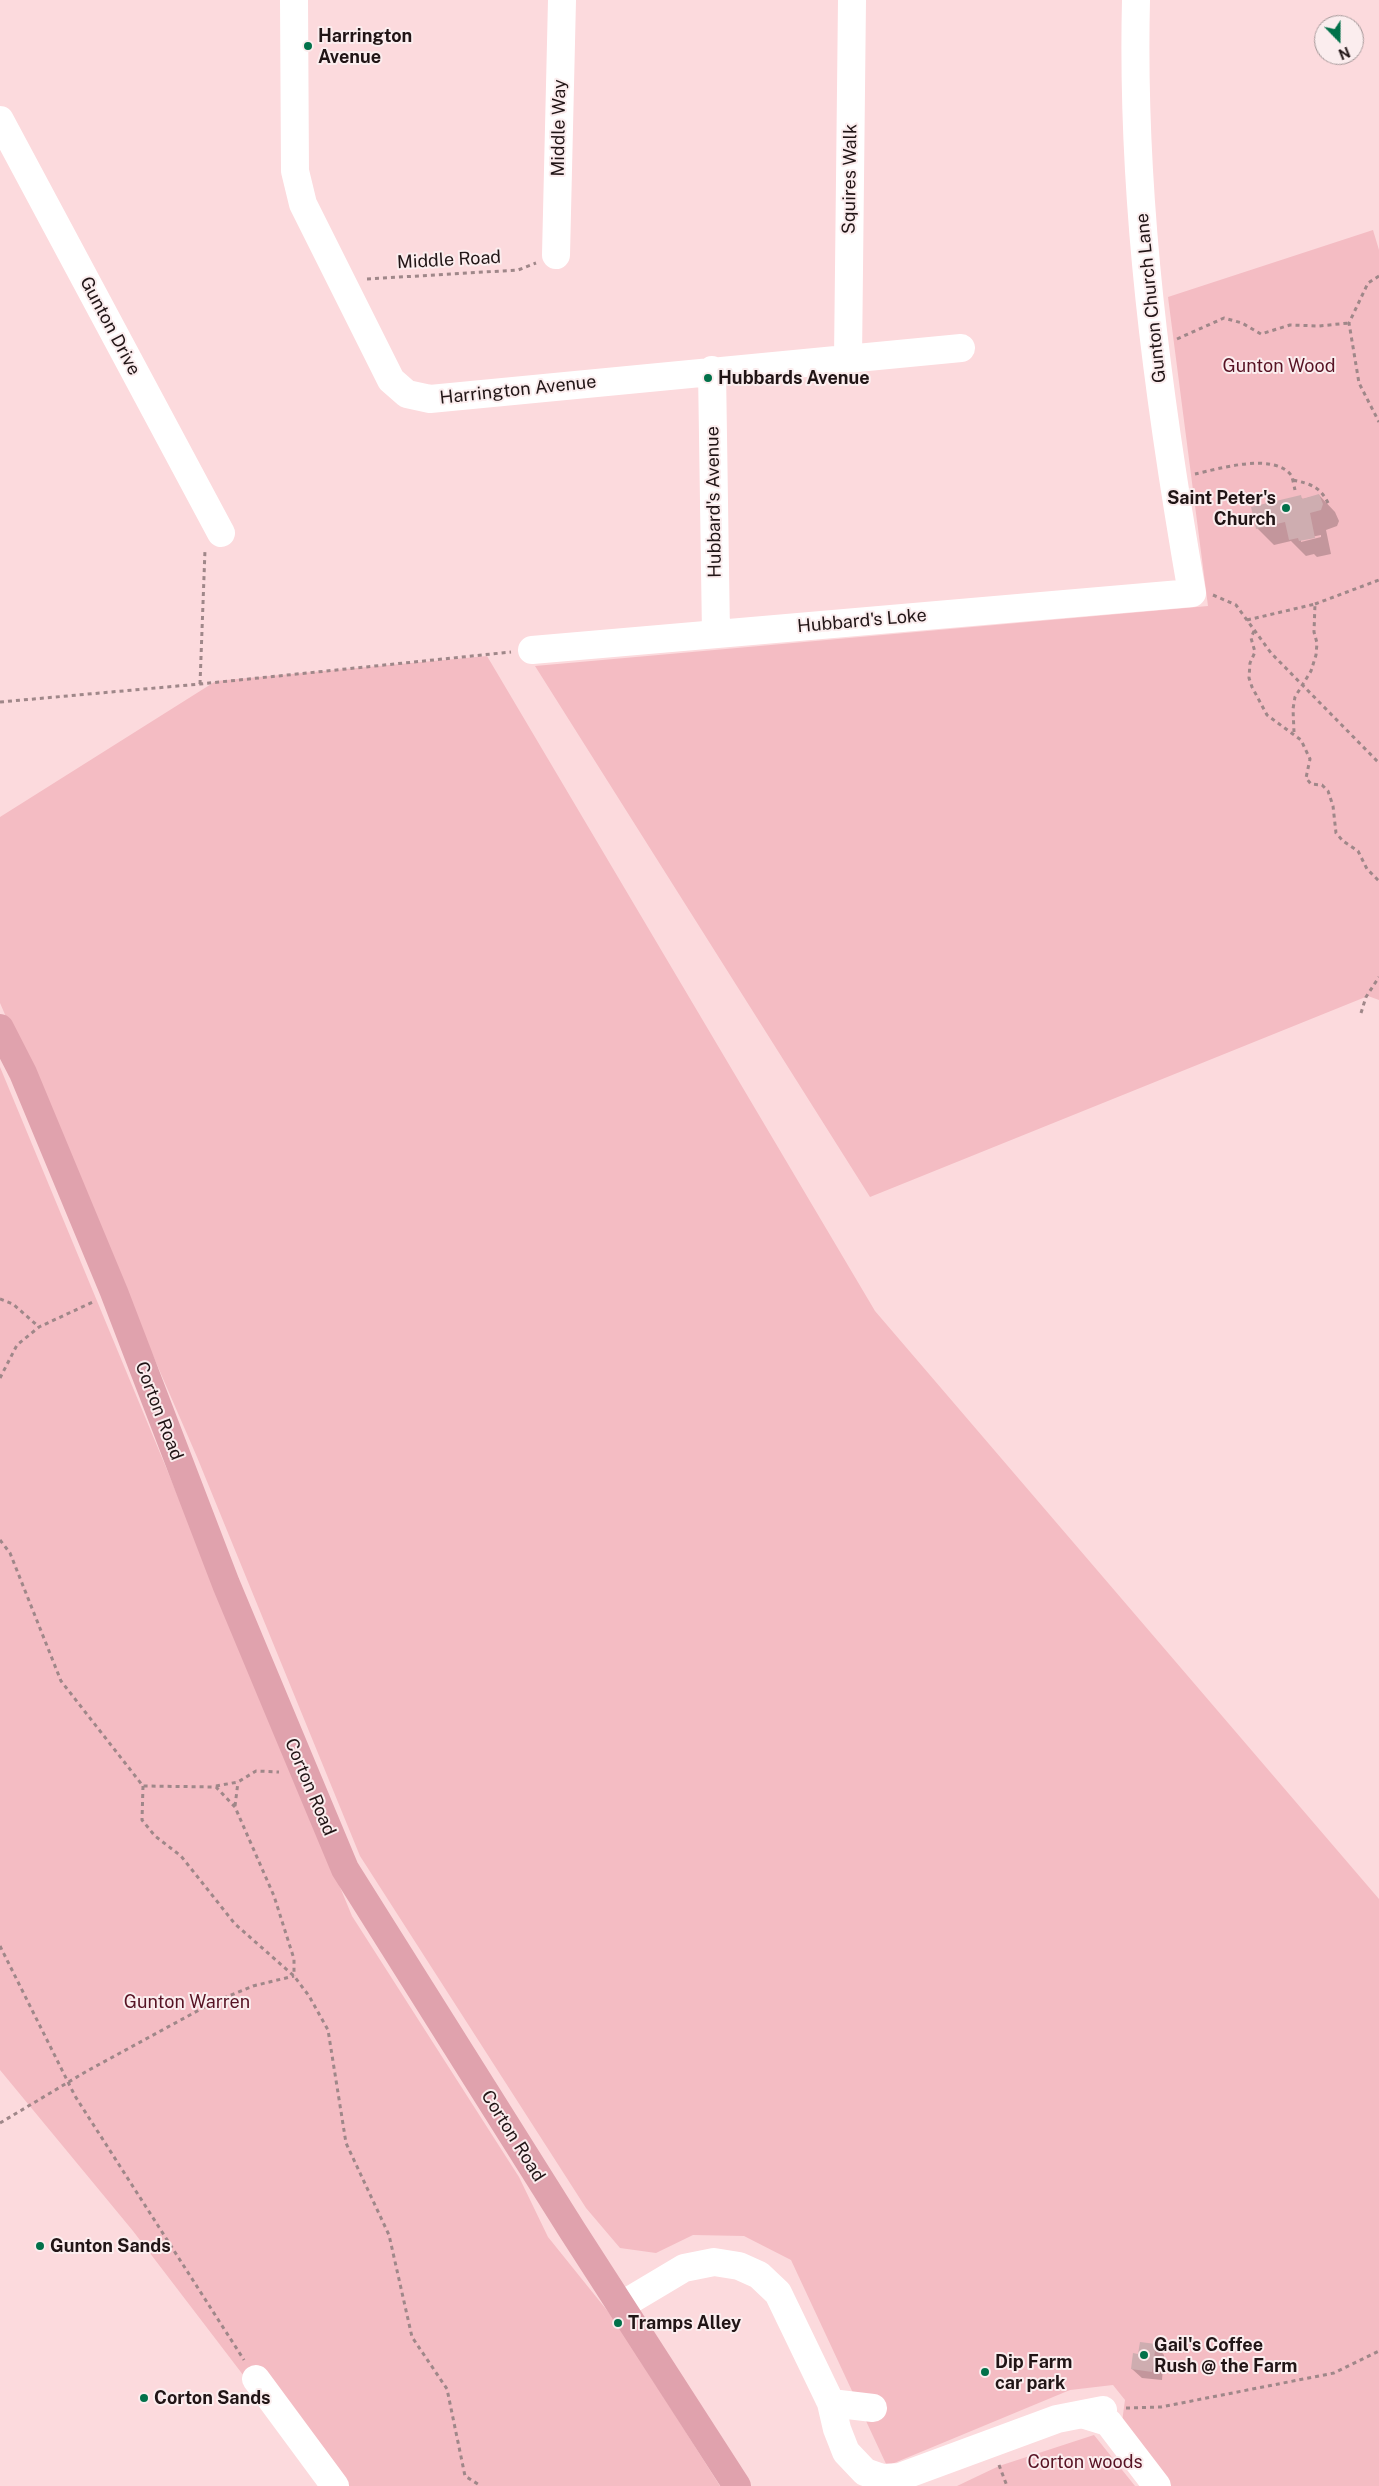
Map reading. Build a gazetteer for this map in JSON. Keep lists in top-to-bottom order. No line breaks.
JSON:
{"streets":{"main road":["Corton Road"],"street":["Middle Way","Squires Walk","Gunton Church Lane","Gunton Drive","Harrington Avenue","Hubbard's Avenue","Hubbard's Loke"],"path":["Middle Road"]},"crossings":[["Middle Way","Middle Road"],["Squires Walk","Harrington Avenue"],["Middle Road","Harrington Avenue"],["Gunton Church Lane","Hubbard's Loke"],["Harrington Avenue","Hubbard's Avenue"],["Hubbard's Avenue","Hubbard's Loke"]],"parks":["Gunton Wood","Gunton Warren","Corton woods"],"places":["Harrington Avenue","Hubbards Avenue","Saint Peter's Church","Gunton Sands","Tramps Alley","Gail's Coffee Rush @ the Farm","Dip Farm car park","Corton Sands"],"north":"bottom"}
